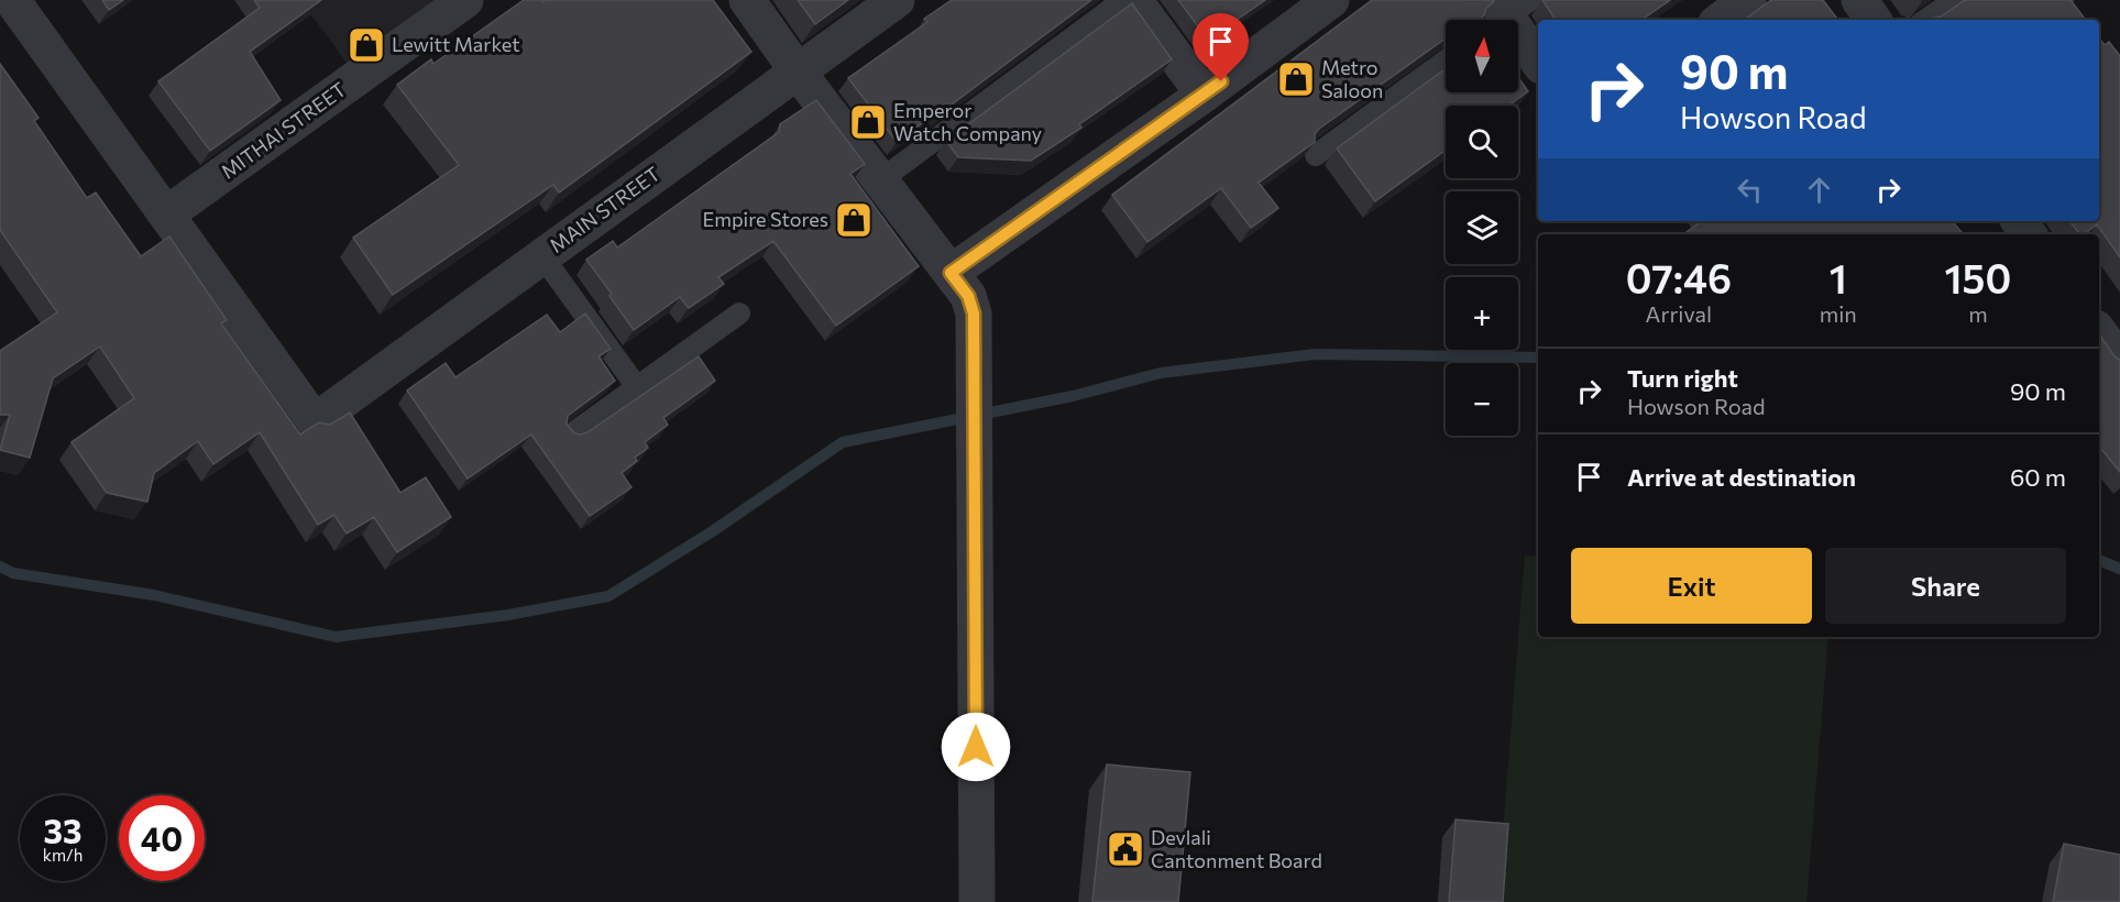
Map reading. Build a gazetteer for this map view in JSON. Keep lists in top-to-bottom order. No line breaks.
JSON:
{"streets":{"street":["MITHAI STREET","MAIN STREET"]},"crossings":[["MITHAI STREET","MAIN STREET"]],"places":{"shop":["Lewitt Market","Metro Saloon","Emperor Watch Company","Empire Stores"],"public building":["Devlali Cantonment Board"]},"north":"top","page":{"map_buttons":["+","−"],"turn":["90 m","Howson Road"],"eta":["07:46","Arrival","1","min","150","m"],"list":[{"name":"Turn right","note":"Howson Road","value":"90 m"},{"name":"Arrive at destination","value":"60 m"}],"buttons":["Exit","Share"],"speed":"33 km/h","limit":"40"}}
